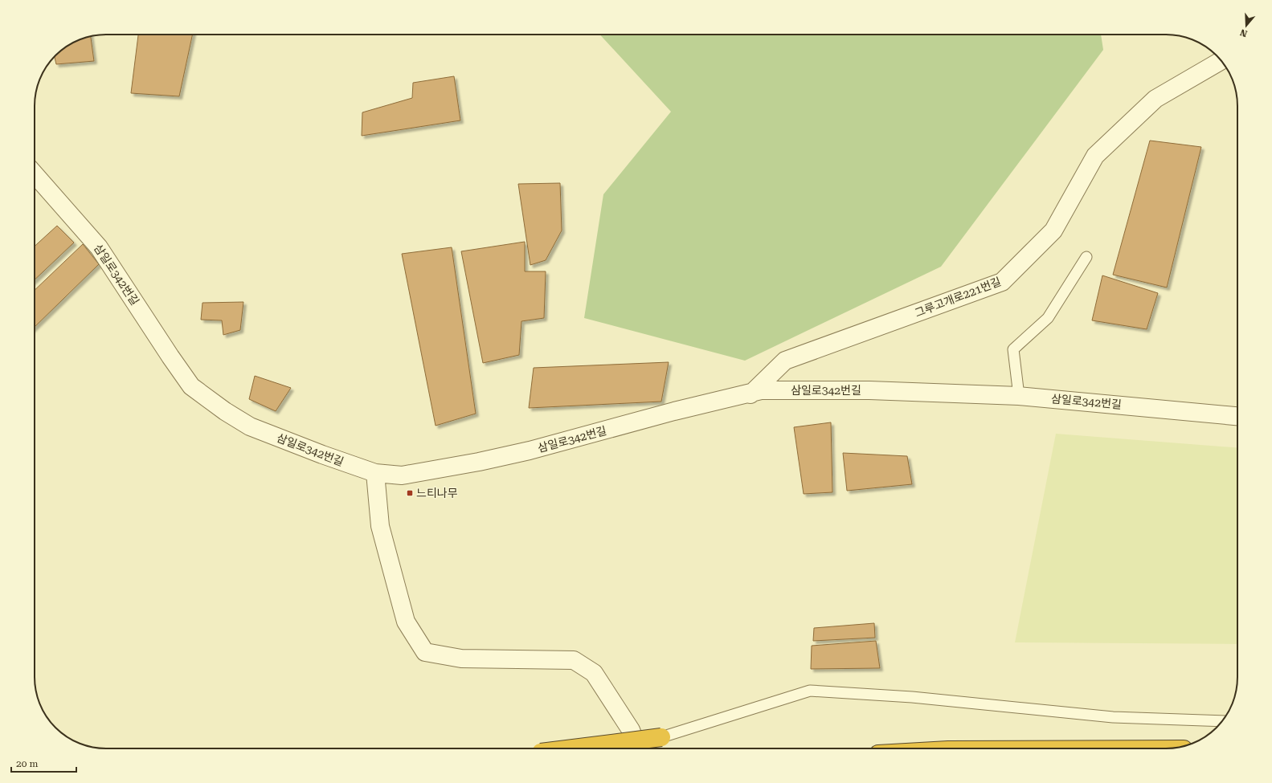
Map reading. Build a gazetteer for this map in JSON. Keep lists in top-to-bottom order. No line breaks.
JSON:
{"streets":{"street":["삼일로342번길","그루고개로221번길"]},"crossings":[["삼일로342번길","그루고개로221번길"]],"places":{"transit":["느티나무"]},"scale_bar":"20 m","north":"bottom"}
